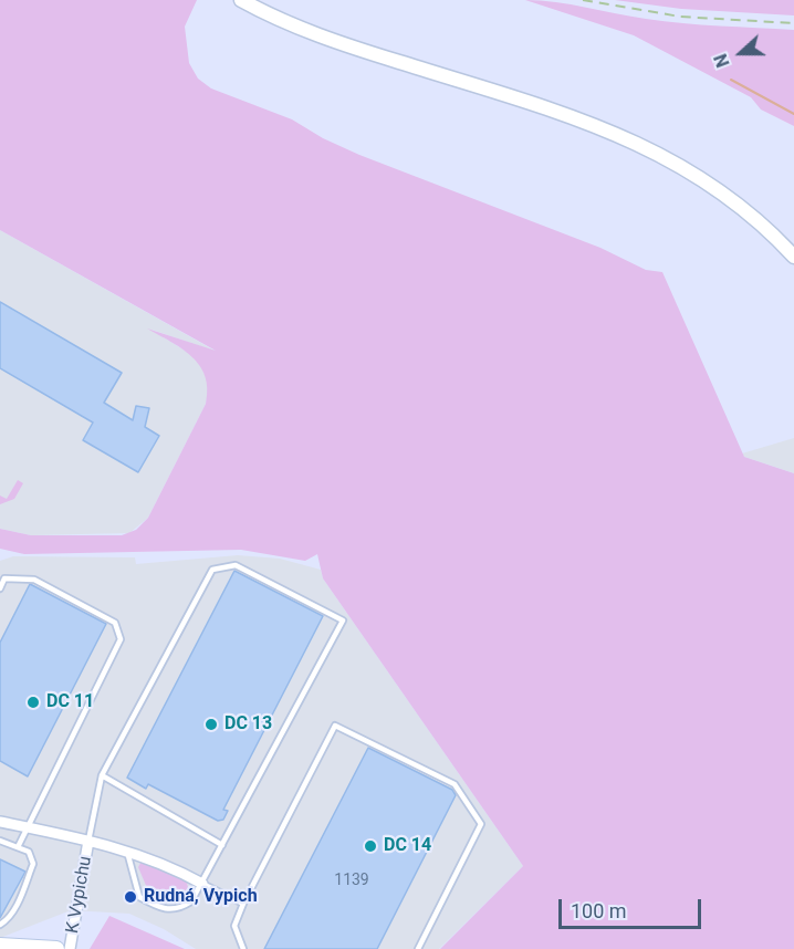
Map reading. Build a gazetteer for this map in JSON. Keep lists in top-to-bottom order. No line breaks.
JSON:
{"streets":{"street":["K Vypichu"]},"places":["DC 11","DC 13","DC 14","Rudná, Vypich"],"house_numbers":["1139"],"scale_bar":"100 m","north":"left"}
